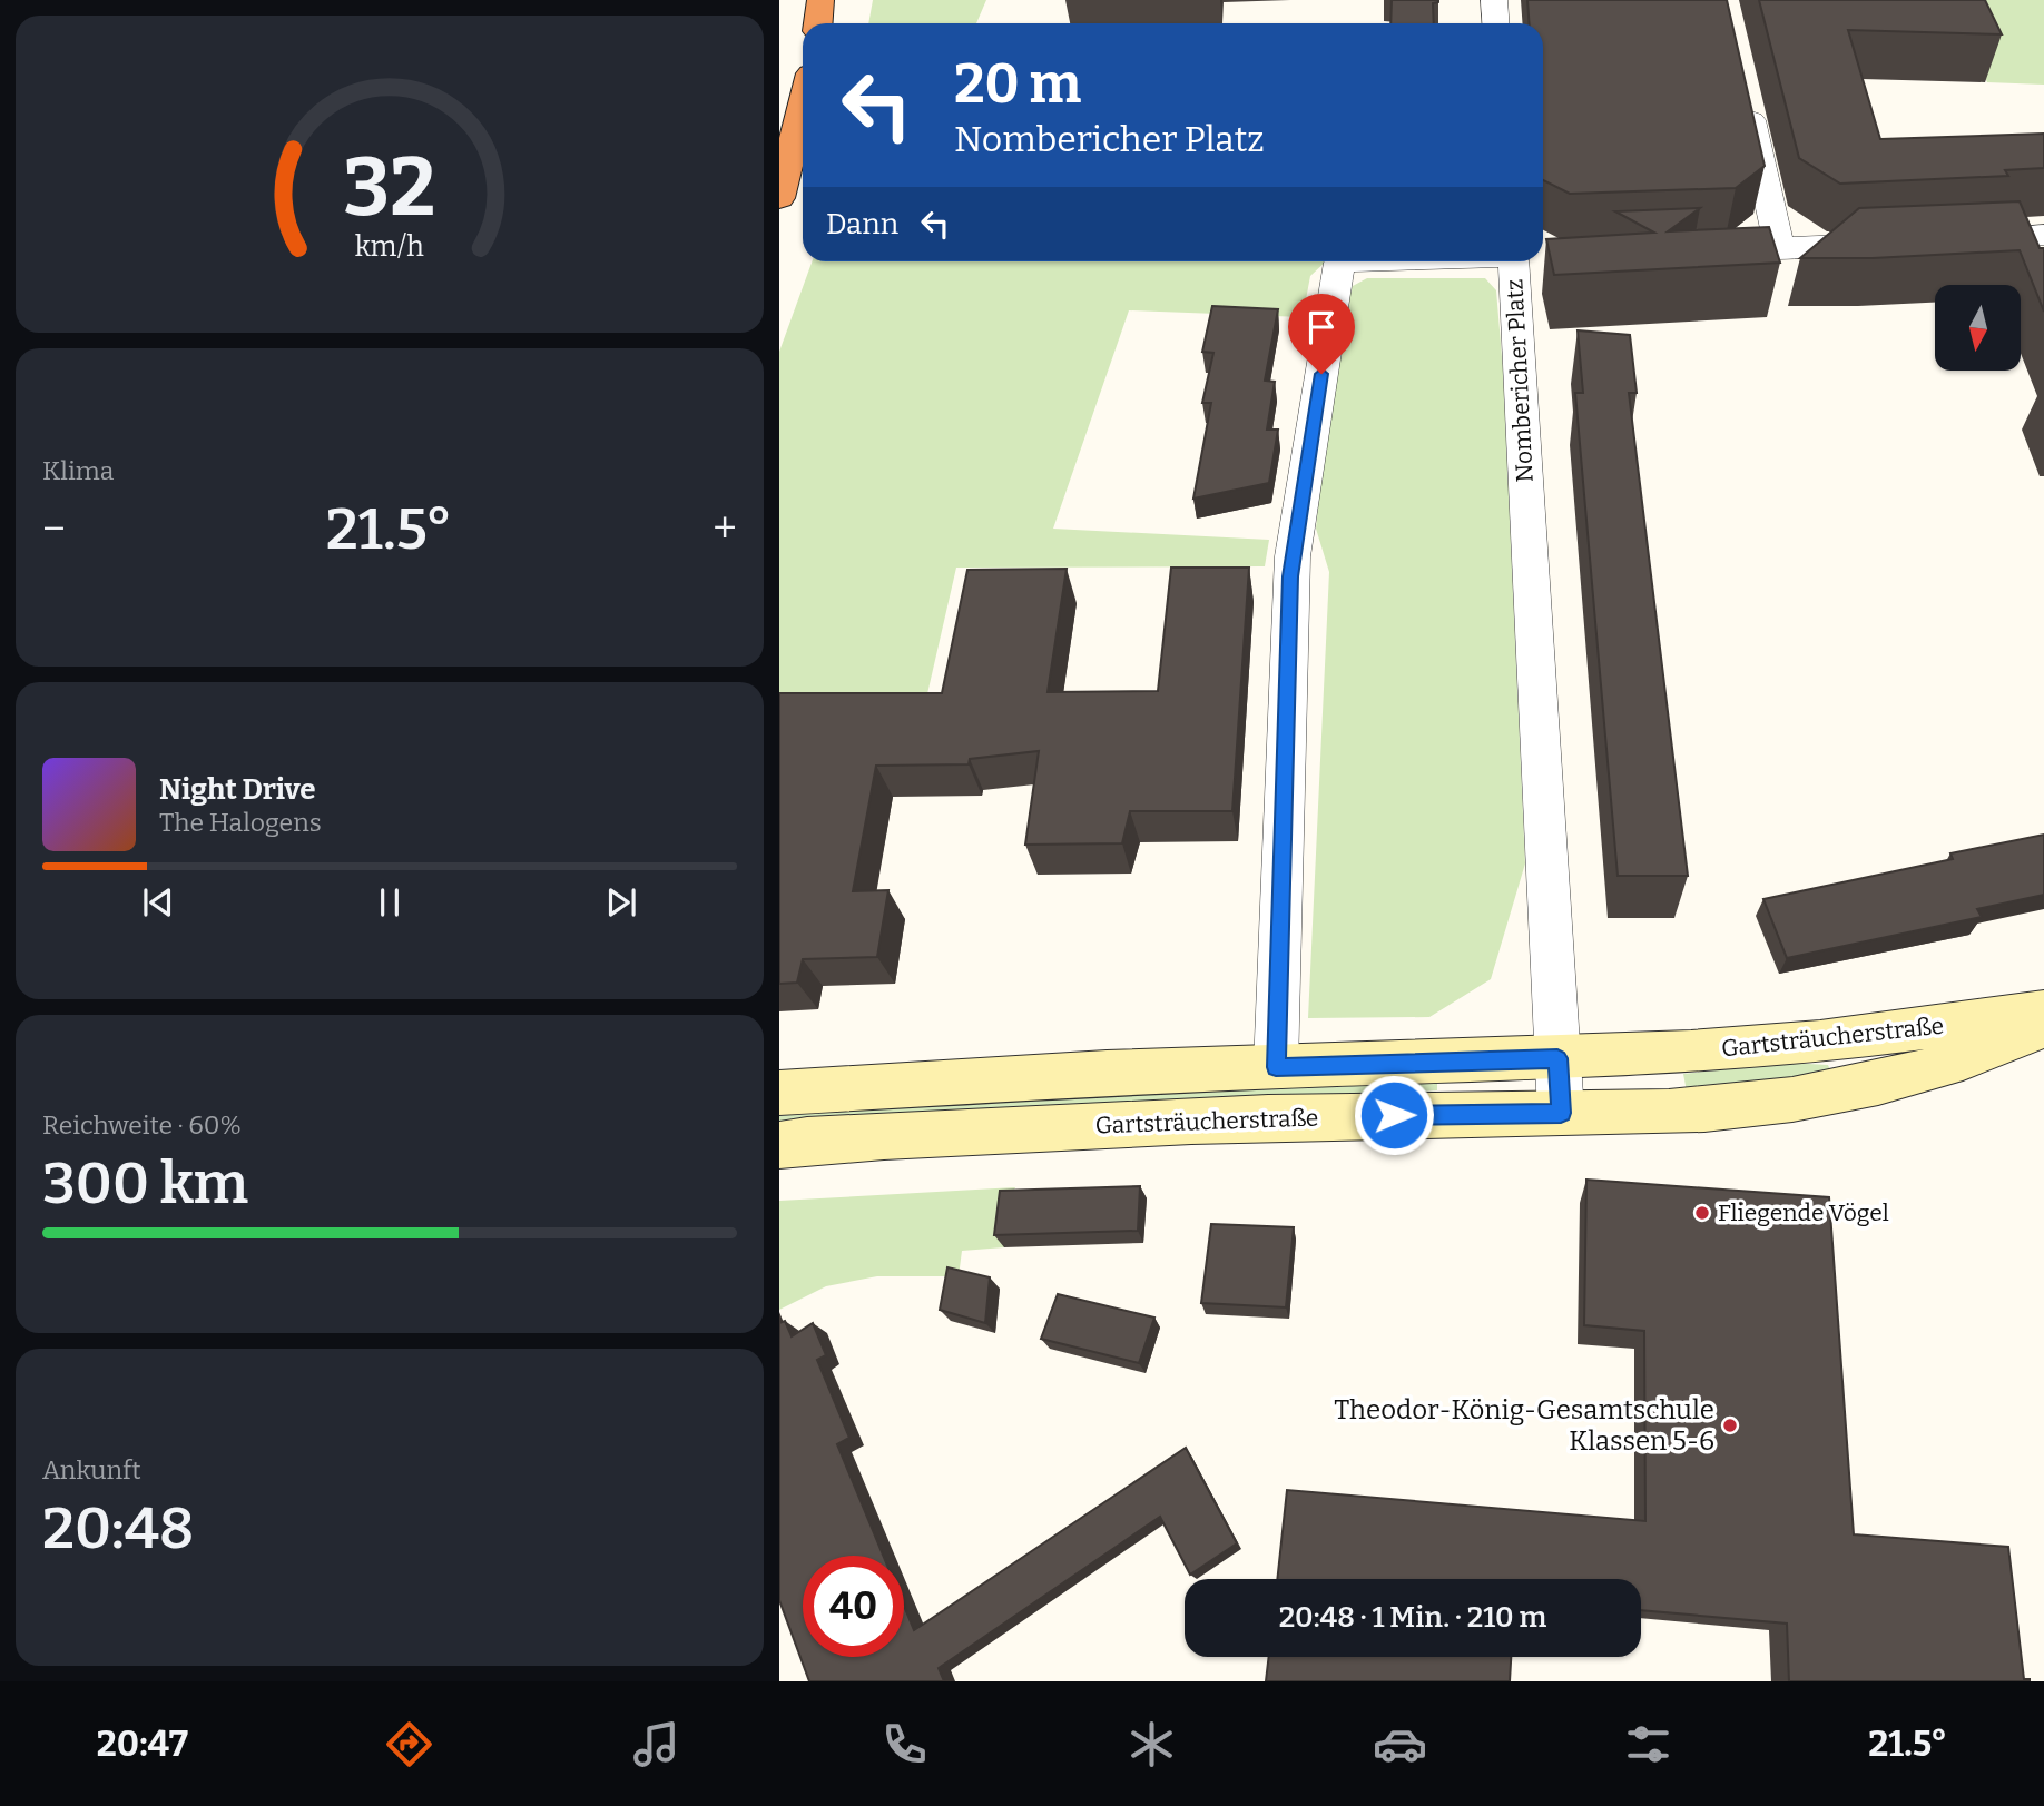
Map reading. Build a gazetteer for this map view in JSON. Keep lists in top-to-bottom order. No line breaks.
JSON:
{"streets":{"street":["Nombericher Platz","Gartsträucherstraße"]},"crossings":[["Nombericher Platz","Gartsträucherstraße"]],"places":["Fliegende Vögel","Theodor-König-Gesamtschule Klassen 5-6"],"north":"bottom","page":{"turn":["20 m","Nombericher Platz"],"then":"Dann","tile":["Klima",["Reichweite · 60%","300 km"],["Ankunft","20:48"]],"heat":["−","21.5°","+"],"song":["Night Drive","The Halogens"],"limit":"40","trip":"20:48 · 1 Min. · 210 m","tabs":["20:47","21.5°"],"gauge":["32","km/h"]}}
